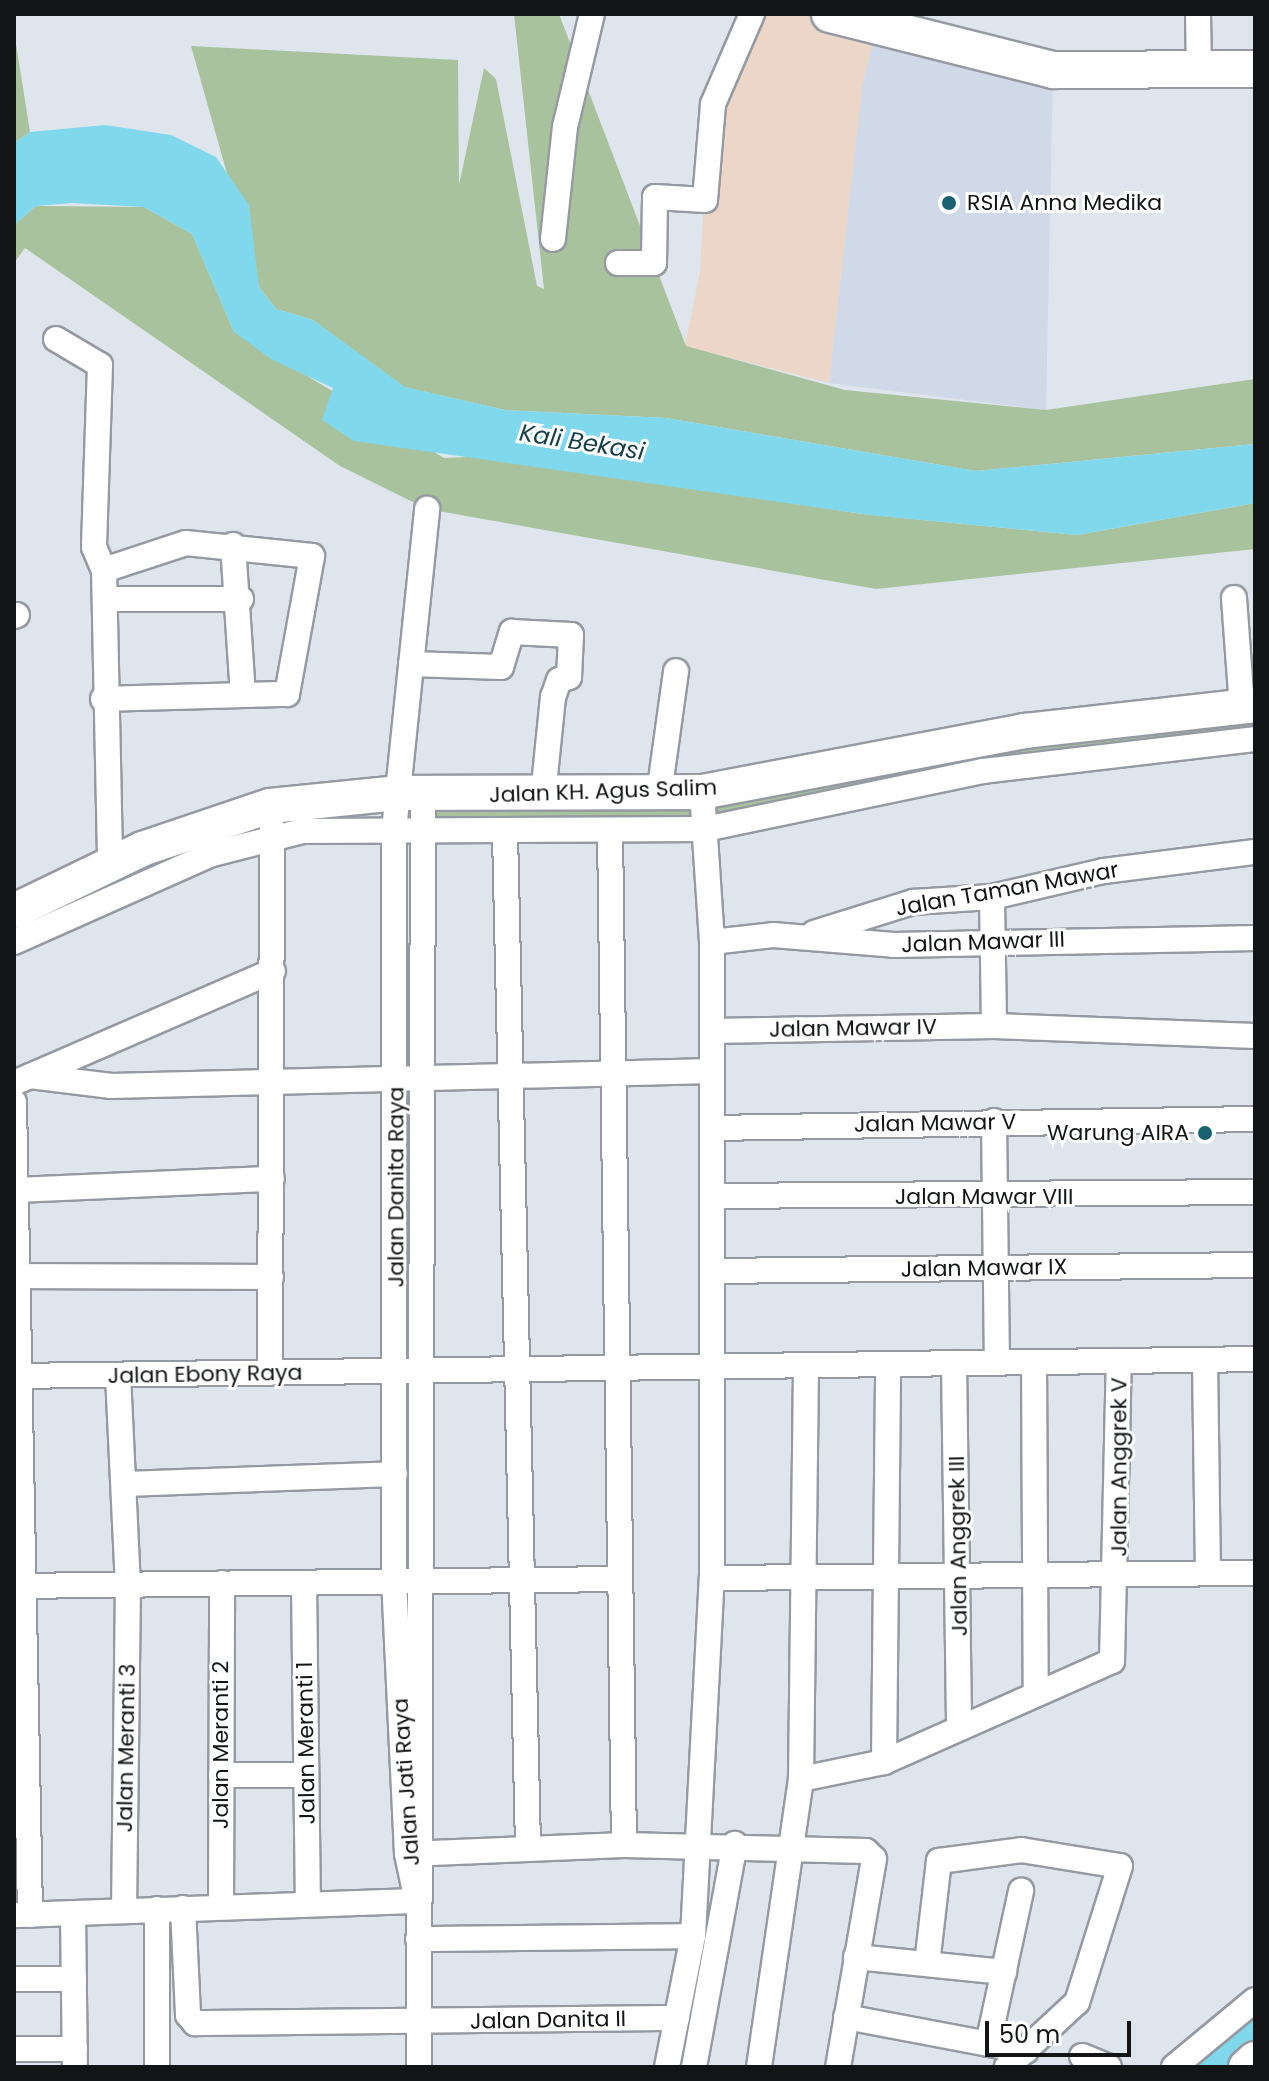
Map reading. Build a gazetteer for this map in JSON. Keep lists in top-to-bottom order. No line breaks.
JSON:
{"streets":{"street":["Jalan KH. Agus Salim","Jalan Taman Mawar","Jalan Mawar III","Jalan Mawar IV","Jalan Mawar V","Jalan Danita Raya","Jalan Mawar VIII","Jalan Mawar IX","Jalan Ebony Raya","Jalan Anggrek V","Jalan Anggrek III","Jalan Meranti 1","Jalan Meranti 2","Jalan Meranti 3","Jalan Jati Raya","Jalan Danita II"]},"crossings":[["Jalan KH. Agus Salim","Jalan Danita Raya"],["Jalan Taman Mawar","Jalan Mawar III"],["Jalan Danita Raya","Jalan Ebony Raya"],["Jalan Danita Raya","Jalan Jati Raya"],["Jalan Ebony Raya","Jalan Anggrek V"],["Jalan Ebony Raya","Jalan Anggrek III"],["Jalan Ebony Raya","Jalan Meranti 3"],["Jalan Jati Raya","Jalan Danita II"]],"water":["Kali Bekasi"],"places":["RSIA Anna Medika","Warung AIRA"],"scale_bar":"50 m"}
